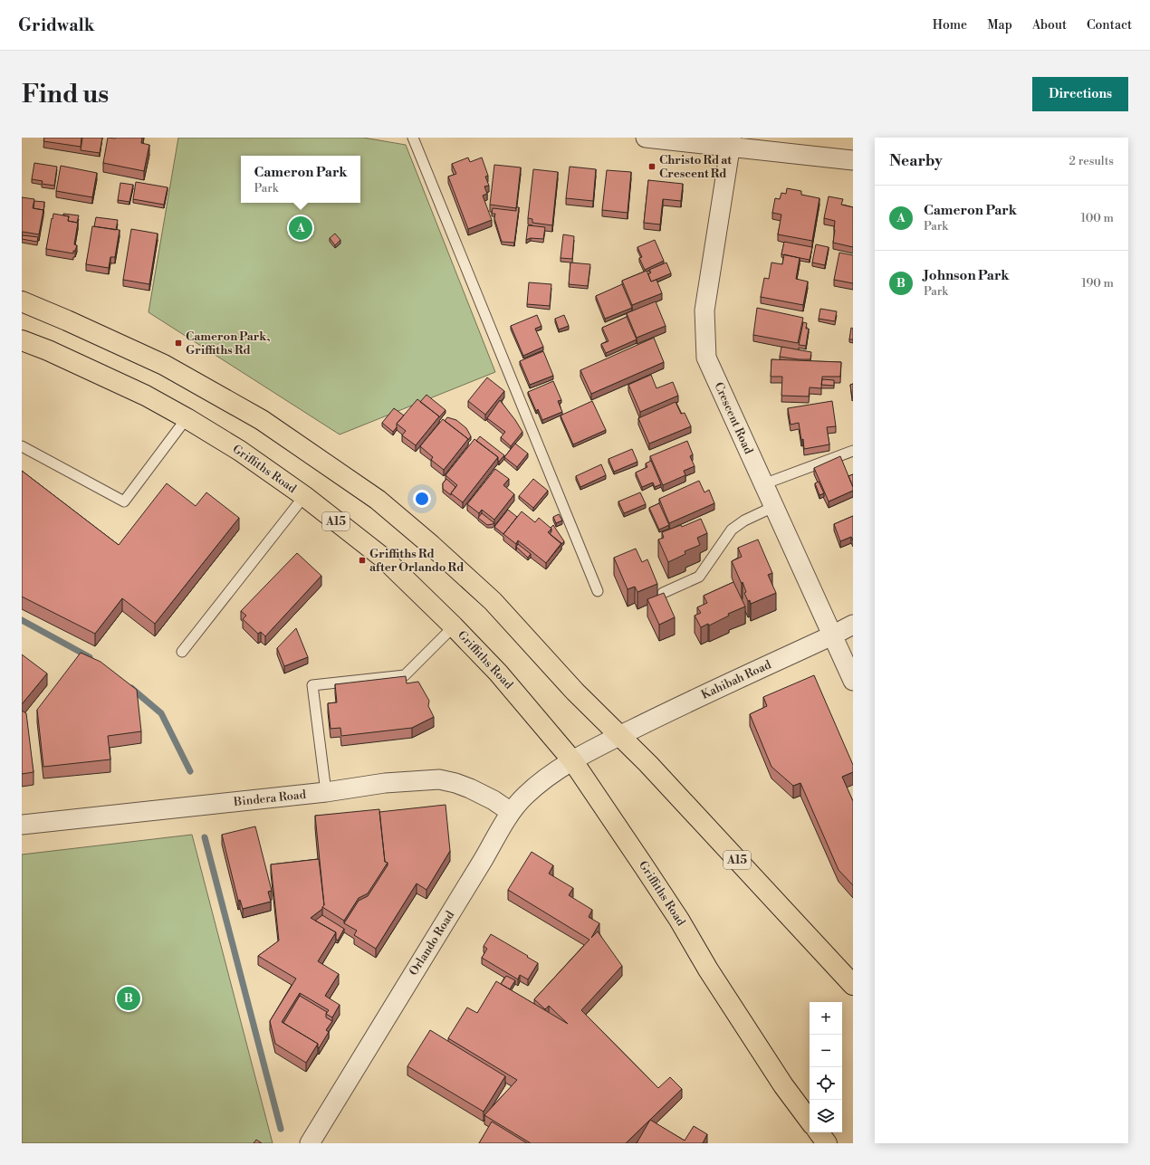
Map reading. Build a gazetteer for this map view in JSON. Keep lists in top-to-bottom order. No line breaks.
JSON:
{"streets":{"highway":["Griffiths Road","A15"],"street":["Crescent Road","Kahibah Road","Bindera Road","Orlando Road"]},"crossings":[["Crescent Road","Kahibah Road"],["Griffiths Road","Kahibah Road"],["Griffiths Road","Orlando Road"],["A15","Kahibah Road"],["Kahibah Road","Orlando Road"],["Bindera Road","Orlando Road"]],"places":{"transit":["Christo Rd at Crescent Rd","Cameron Park, Griffiths Rd","Griffiths Rd after Orlando Rd"]},"page":{"header":"Gridwalk","nav":["Home","Map","About","Contact"],"buttons":"Directions","title":"Find us","heading":["Nearby","2 results"],"popup":["Cameron Park","Park"],"list":[{"mark":"A","name":"Cameron Park","note":"Park","value":"100 m"},{"mark":"B","name":"Johnson Park","note":"Park","value":"190 m"}],"pins":["A","B"],"map_buttons":["+","−"]}}
